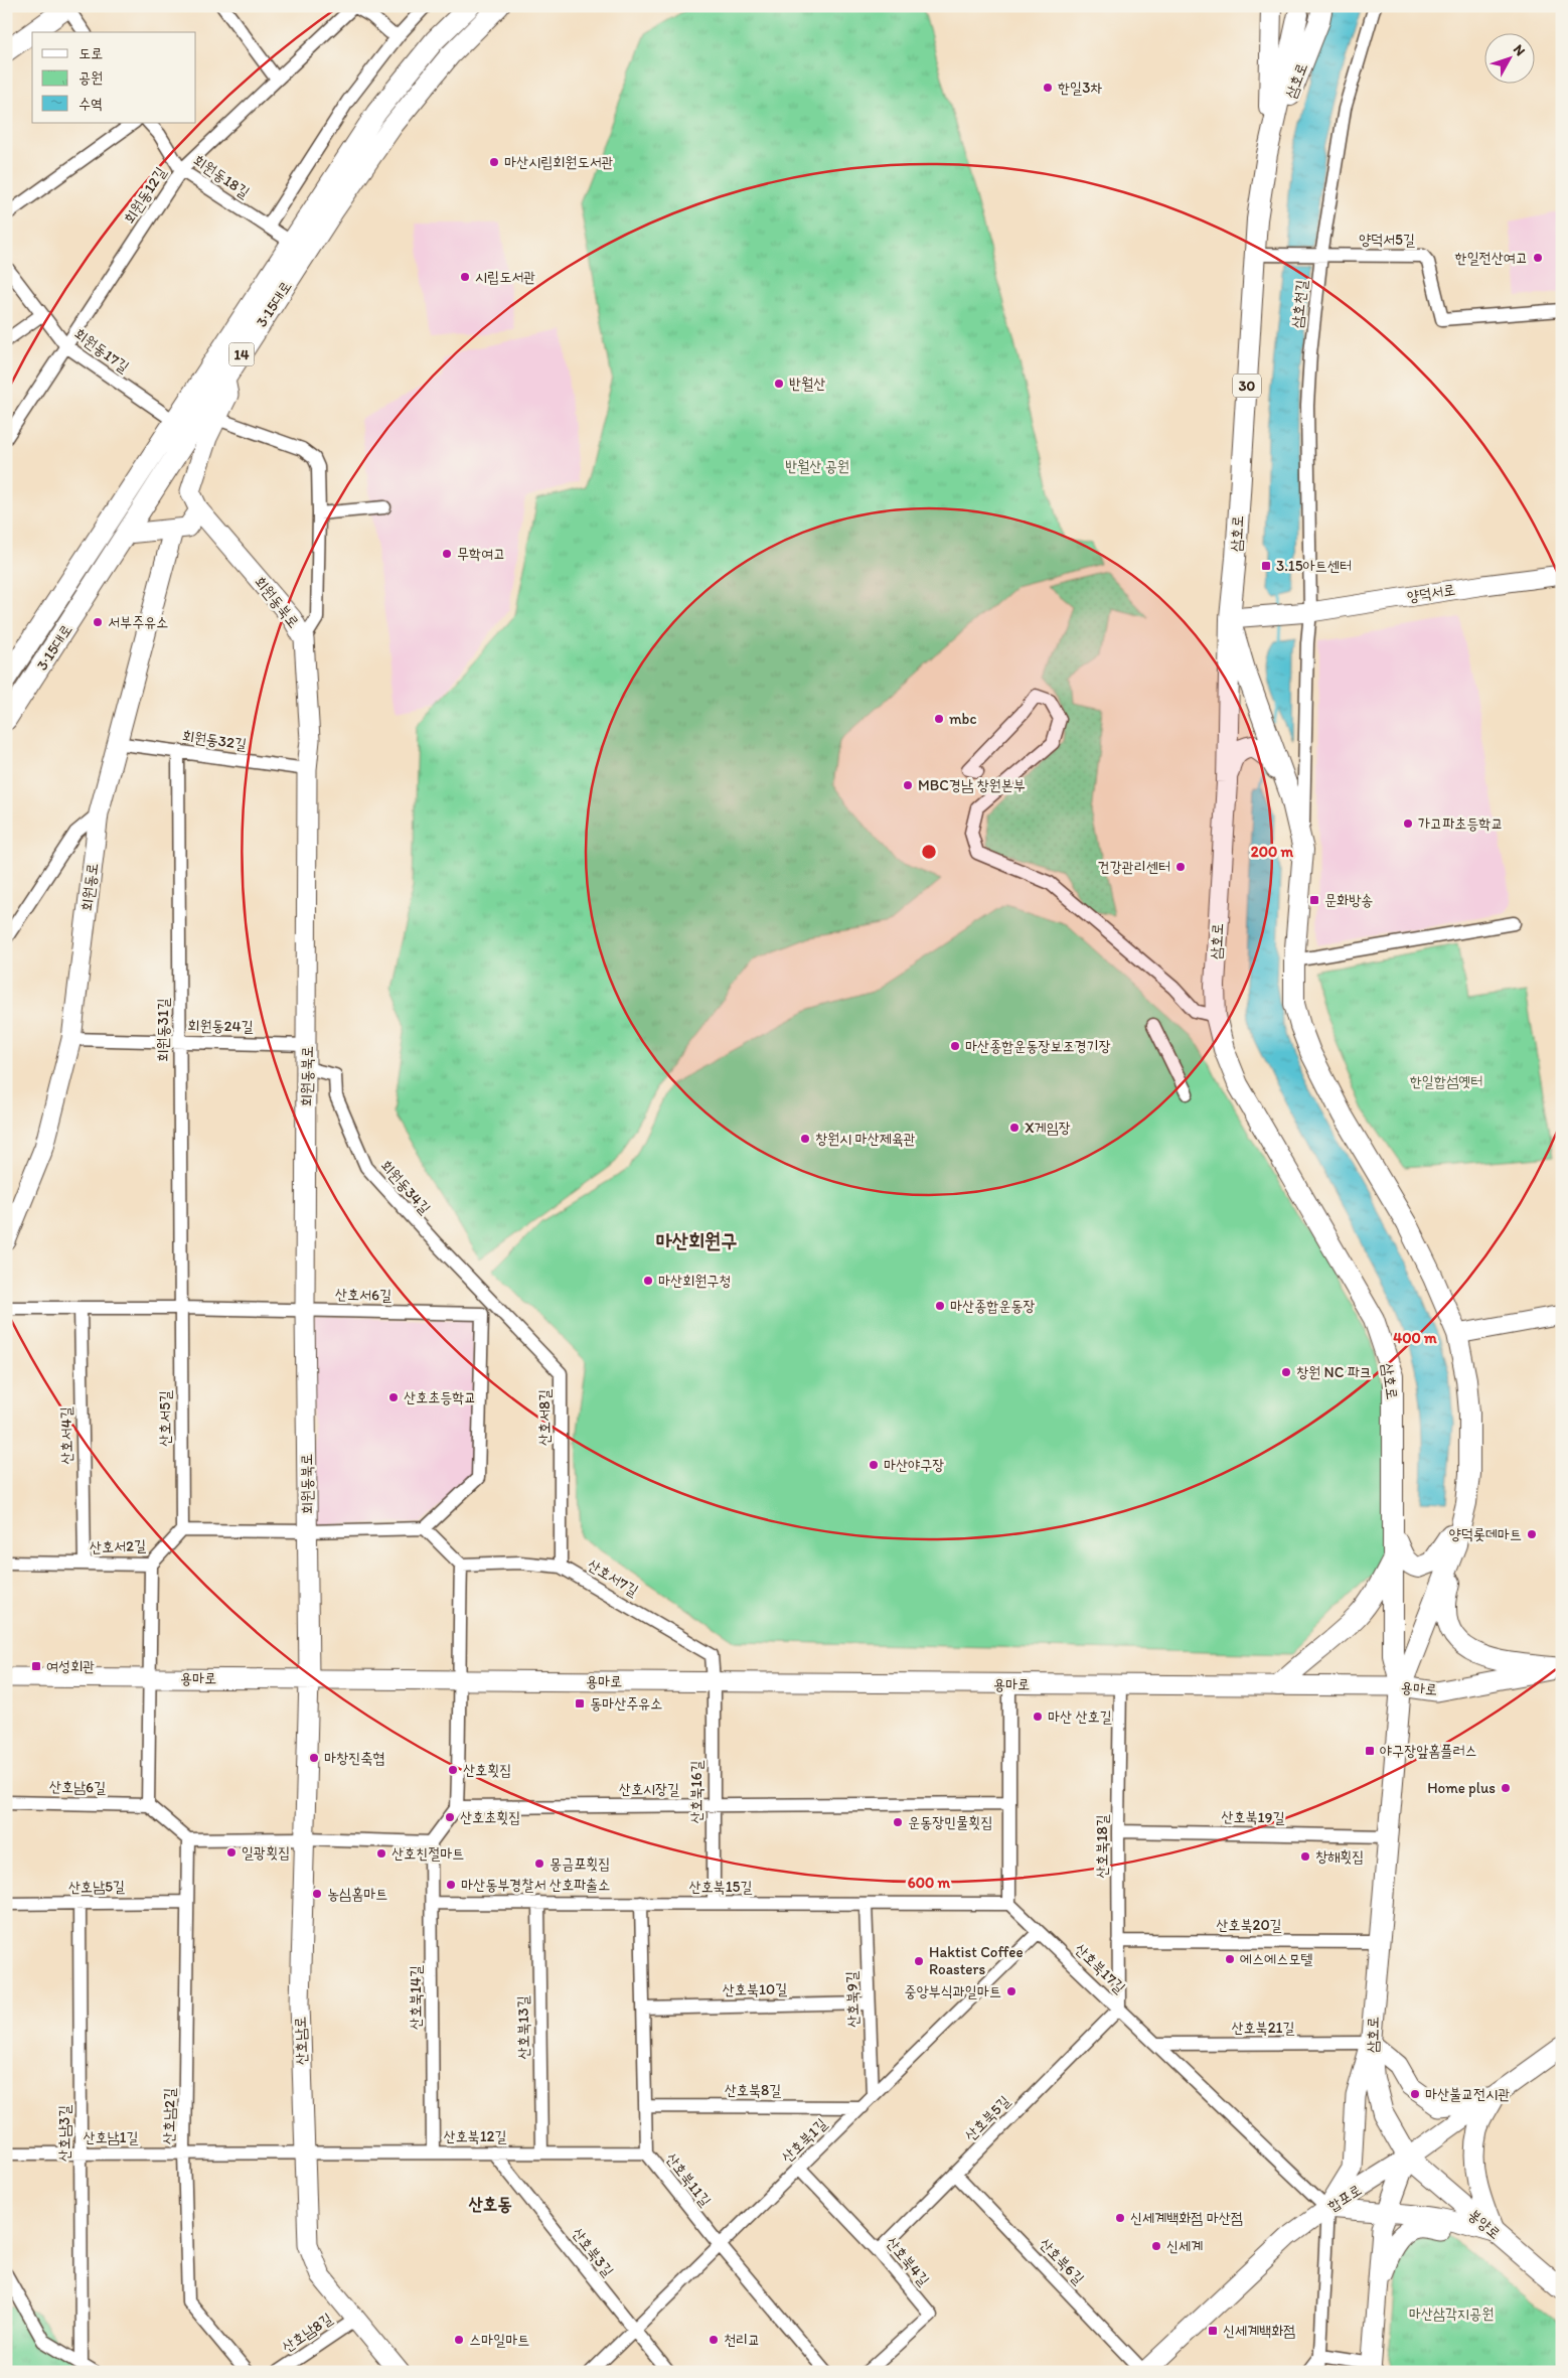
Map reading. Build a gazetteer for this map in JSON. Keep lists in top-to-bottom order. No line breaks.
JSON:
{"streets":{"main road":["삼호로","3·15대로","14","30","양덕서로","회원동북로","회원동로","용마로","산호남로","합포로","봉양로"],"street":["회원동18길","회원동12길","양덕서5길","삼호천길","회원동17길","회원동32길","회원동24길","회원동31길","회원동34길","산호서6길","산호서8길","산호서5길","산호서4길","산호서2길","산호서7길","산호남6길","산호시장길","산호북16길","산호북19길","산호북18길","산호남5길","산호북15길","산호북20길","산호북17길","산호북10길","산호북14길","산호북9길","산호북13길","산호북21길","산호북8길","산호남2길","산호북5길","산호남3길","산호북12길","산호남1길","산호북1길","산호북11길","산호북3길","산호북4길","산호북6길","산호남8길"]},"crossings":[["삼호로","삼호천길"],["삼호로","양덕서로"],["삼호로","용마로"],["삼호로","산호북19길"],["삼호로","산호북20길"],["삼호로","산호북21길"],["삼호로","합포로"],["삼호로","봉양로"],["회원동18길","회원동12길"],["회원동18길","3·15대로"],["회원동12길","회원동17길"],["양덕서5길","삼호천길"],["3·15대로","회원동17길"],["삼호천길","양덕서로"],["회원동북로","회원동32길"],["회원동북로","회원동24길"],["회원동북로","회원동34길"],["회원동북로","산호서6길"],["회원동북로","용마로"],["회원동북로","산호남로"],["회원동32길","회원동로"],["회원동32길","회원동31길"],["회원동로","회원동24길"],["회원동24길","회원동31길"],["회원동31길","산호서6길"],["회원동31길","산호서5길"],["회원동34길","산호서8길"],["산호서6길","산호서5길"],["산호서6길","산호서4길"],["산호서8길","산호서7길"],["산호서5길","산호서2길"],["산호서4길","산호서2길"],["산호서7길","용마로"],["산호서7길","산호북16길"],["용마로","산호북16길"],["용마로","산호북18길"],["용마로","산호남로"],["산호시장길","산호북16길"],["산호북16길","산호북15길"],["산호북19길","산호북18길"],["산호북18길","산호북20길"],["산호북18길","산호북17길"],["산호북18길","산호북5길"],["산호남5길","산호남2길"],["산호남5길","산호남3길"],["산호북15길","산호북17길"],["산호북15길","산호북14길"],["산호북15길","산호북9길"],["산호북15길","산호북13길"],["산호북15길","산호북11길"],["산호북17길","산호북21길"],["산호북17길","산호북5길"],["산호북17길","산호북1길"],["산호북17길","합포로"],["산호북10길","산호북9길"],["산호북10길","산호북11길"],["산호북14길","산호북12길"],["산호북9길","산호북1길"],["산호북13길","산호북12길"],["산호남로","산호북12길"],["산호남로","산호남1길"],["산호남로","산호남8길"],["산호북8길","산호북1길"],["산호북8길","산호북11길"],["산호남2길","산호남1길"],["산호북5길","산호북4길"],["산호북5길","산호북6길"],["산호남3길","산호남1길"],["산호북12길","산호남1길"],["산호북12길","산호북11길"],["산호북12길","산호북3길"],["산호북1길","산호북11길"],["산호북1길","산호북3길"],["산호북1길","산호북4길"],["합포로","봉양로"],["합포로","산호북6길"]],"districts":["마산회원구","산호동"],"parks":["반월산 공원","한일합섬옛터","마산삼각지공원"],"places":{"other":["한일3차","마산시립회원도서관","한일전산여고","시립도서관","반월산","무학여고","서부주유소","mbc","MBC경남 창원본부","가고파초등학교","건강관리센터","마산종합운동장보조경기장","X게임장","창원시 마산제육관","마산회원구청","마산종합운동장","창원 NC 파크","산호초등학교","마산야구장","양덕롯데마트","마산 산호길","마창진축협","산호횟집","Home plus","산호초횟집","운동장민물횟집","일광횟집","산호친절마트","창해횟집","몽금포횟집","마산동부경찰서 산호파출소","농심홈마트","에스에스모텔","Haktist Coffee Roasters","중앙부식과일마트","마산불교전시관","신세계백화점 마산점","신세계","스마일마트","천리교"],"transit":["3.15아트센터","문화방송","여성회관","동마산주유소","야구장앞홈플러스","신세계백화점"]},"legend":["도로","공원","수역"],"north":"top right","rings":["200 m","400 m","600 m"]}
